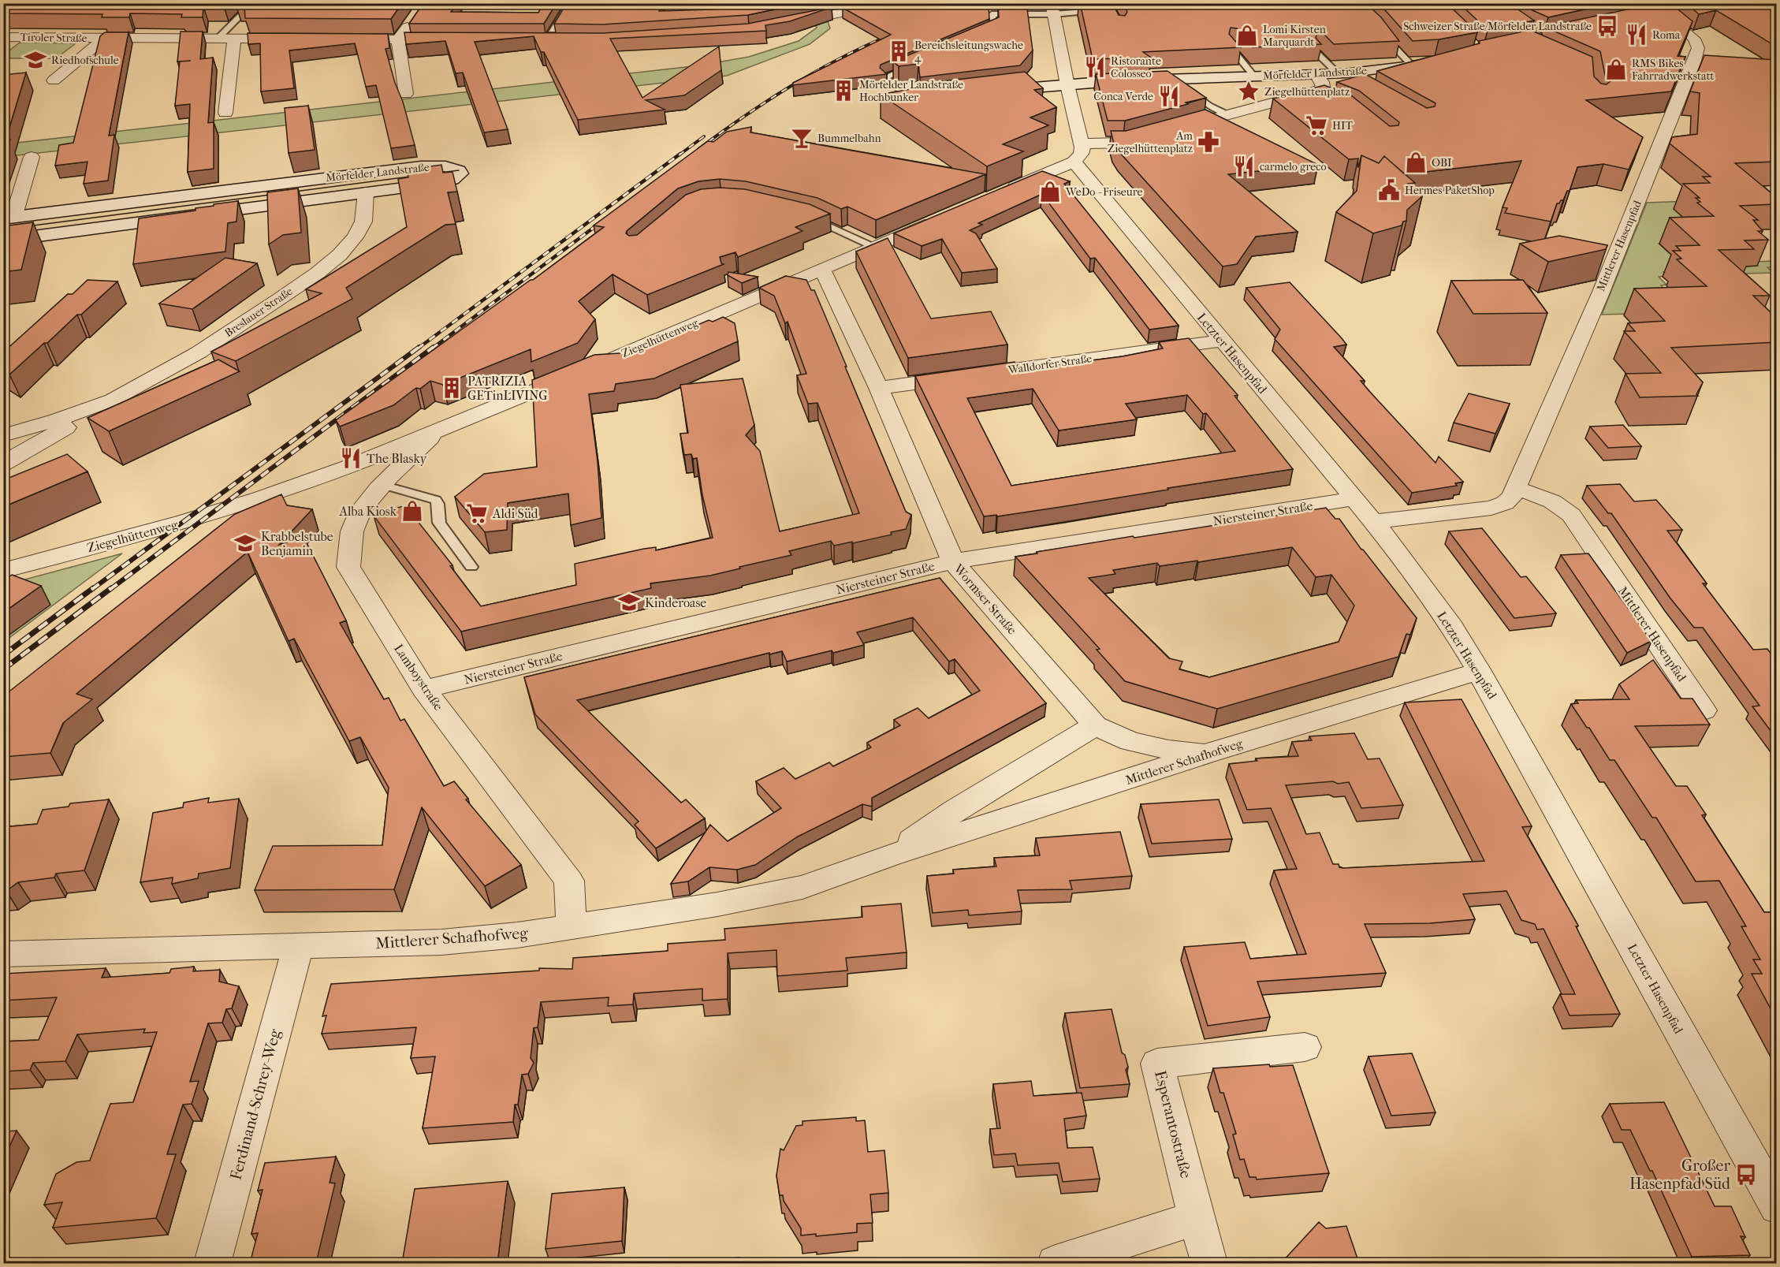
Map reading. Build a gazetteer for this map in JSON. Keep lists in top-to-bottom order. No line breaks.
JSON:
{"streets":{"main road":["Mörfelder Landstraße"],"street":["Tiroler Straße","Mittlerer Hasenpfad","Breslauer Straße","Ziegelhüttenweg","Letzter Hasenpfad","Walldorfer Straße","Niersteiner Straße","Wormser Straße","Lamboystraße","Mittlerer Schafhofweg","Ferdinand-Schrey-Weg","Esperantostraße"]},"crossings":[["Mörfelder Landstraße","Breslauer Straße"],["Mittlerer Hasenpfad","Letzter Hasenpfad"],["Ziegelhüttenweg","Wormser Straße"],["Ziegelhüttenweg","Lamboystraße"],["Letzter Hasenpfad","Walldorfer Straße"],["Letzter Hasenpfad","Niersteiner Straße"],["Letzter Hasenpfad","Mittlerer Schafhofweg"],["Walldorfer Straße","Wormser Straße"],["Niersteiner Straße","Wormser Straße"],["Niersteiner Straße","Lamboystraße"],["Wormser Straße","Mittlerer Schafhofweg"],["Lamboystraße","Mittlerer Schafhofweg"],["Mittlerer Schafhofweg","Ferdinand-Schrey-Weg"]],"places":{"bus stop":["Schweizer Straße/Mörfelder Landstraße","Großer Hasenpfad Süd"],"restaurant":["Roma","Ristorante Colosseo","Conca Verde","carmelo greco","The Blasky"],"shop":["Lomi Kirsten Marquardt","RMS Bikes Fahrradwerkstatt","OBI","WeDo - Friseure","Alba Kiosk"],"building":["Bereichsleitungswache 4","Mörfelder Landstraße Hochbunker","PATRIZIA GETinLIVING"],"school or university":["Riedhofschule","Krabbelstube Benjamin","Kinderoase"],"place":["Ziegelhüttenplatz"],"supermarket":["HIT","Aldi Süd"],"bar":["Bummelbahn"],"pharmacy":["Am Ziegelhüttenplatz"],"public building":["Hermes PaketShop"]}}
